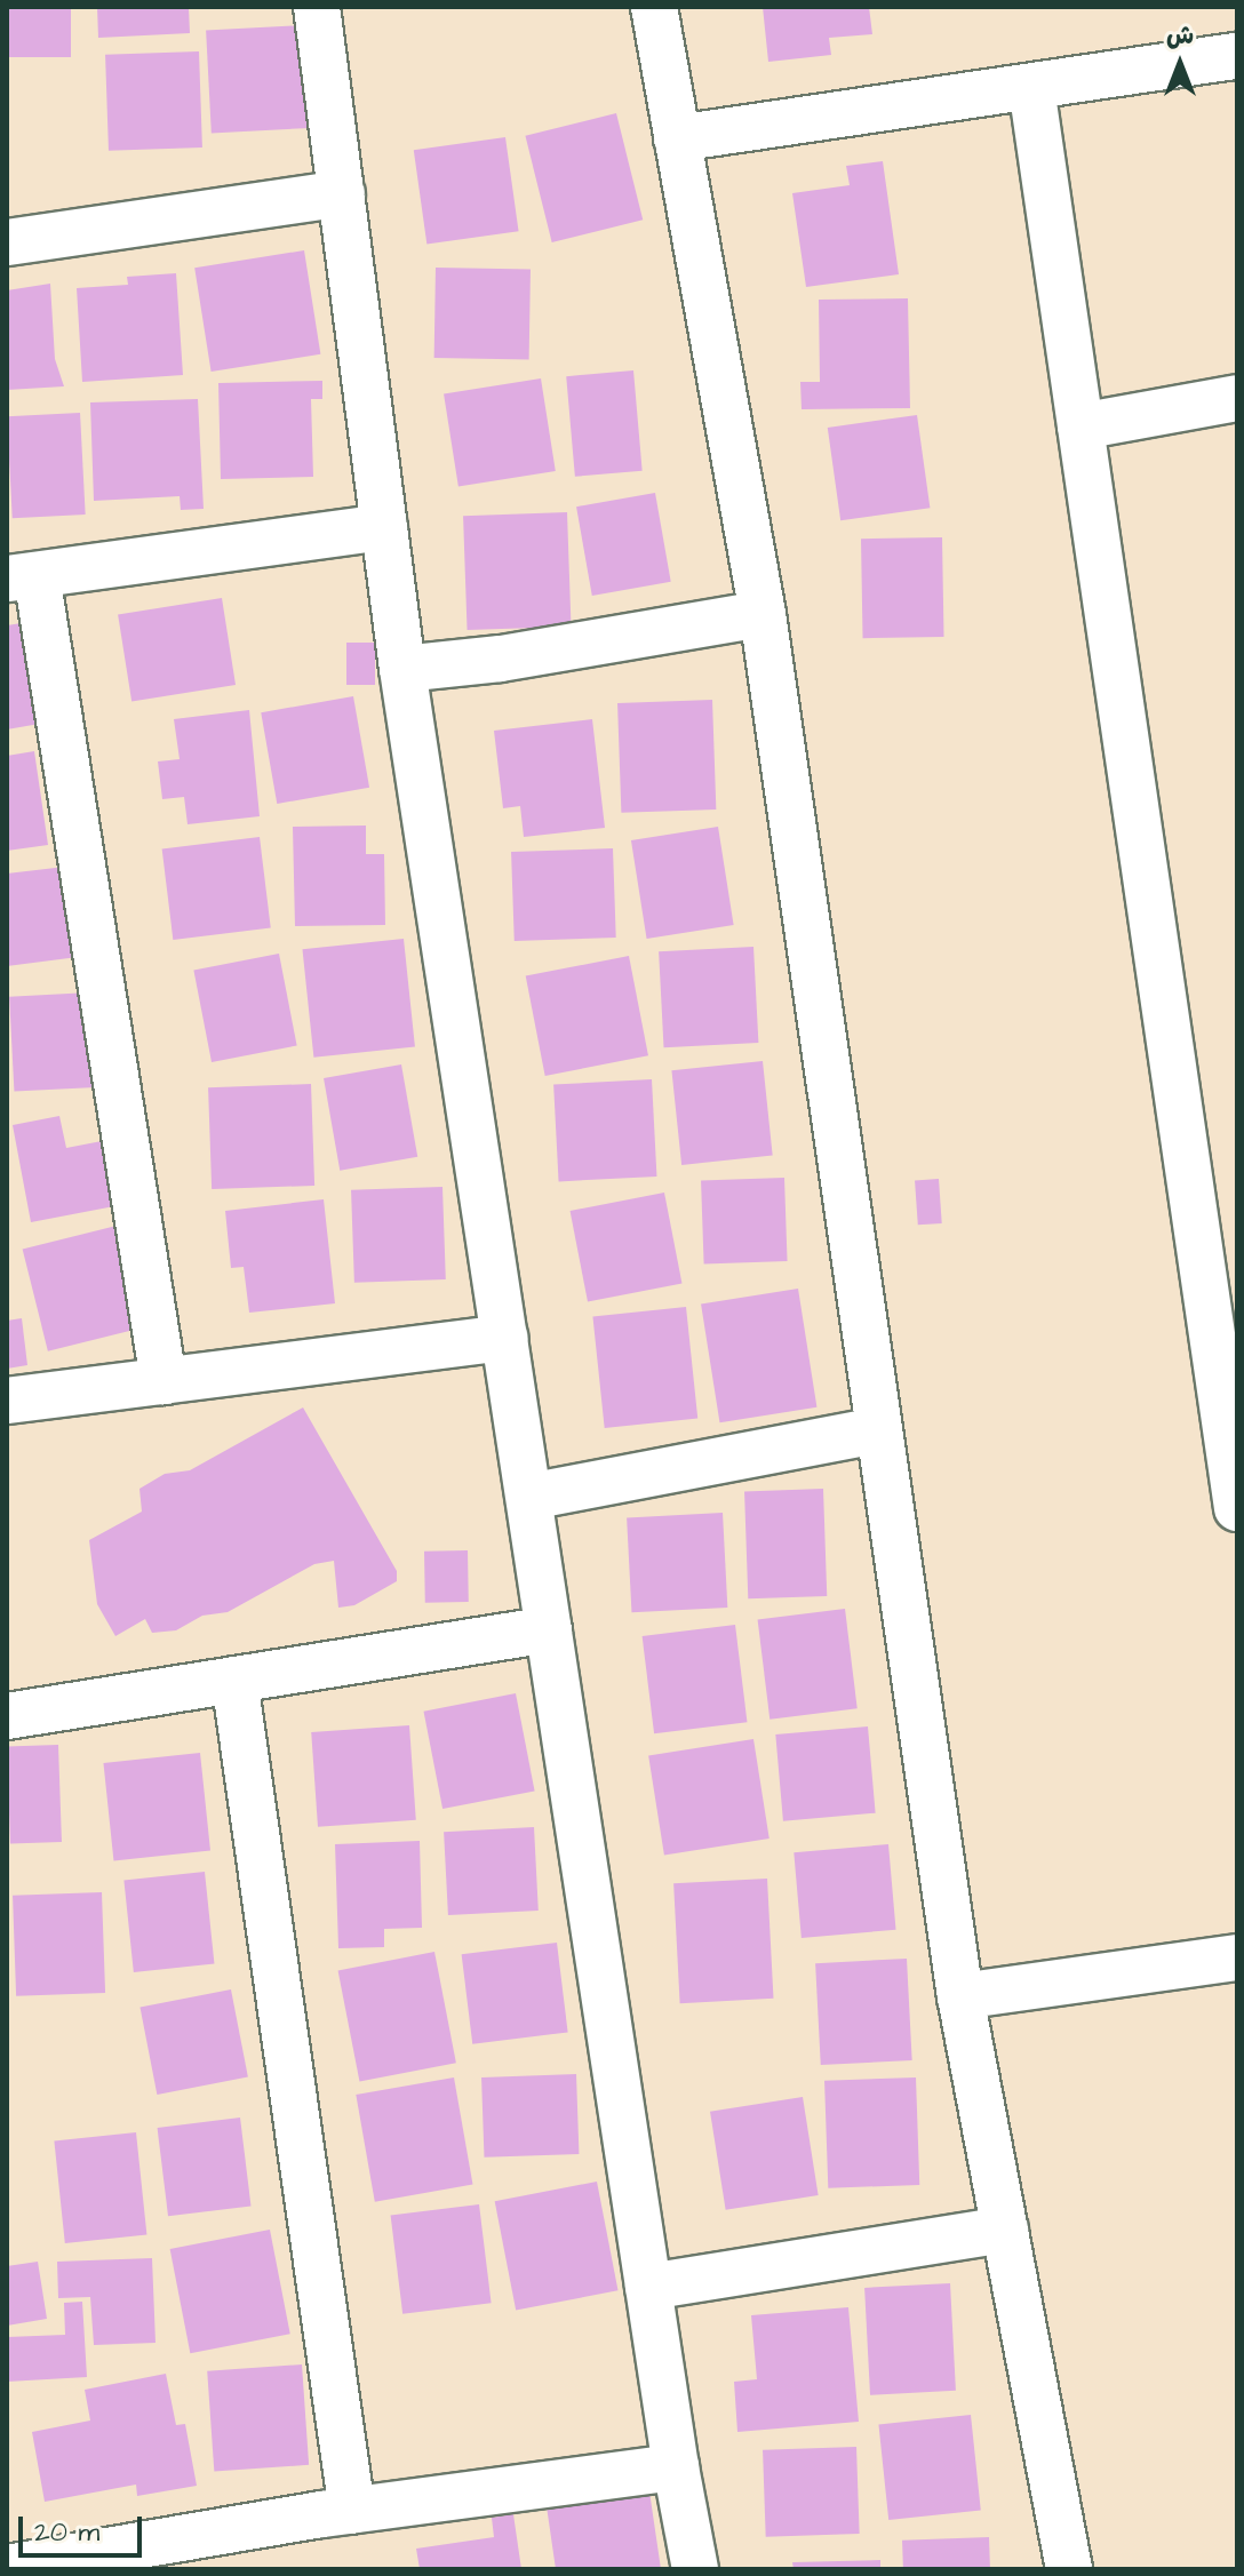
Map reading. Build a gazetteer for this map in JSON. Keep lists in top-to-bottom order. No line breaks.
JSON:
{"scale_bar":"20 m","north":"top"}
